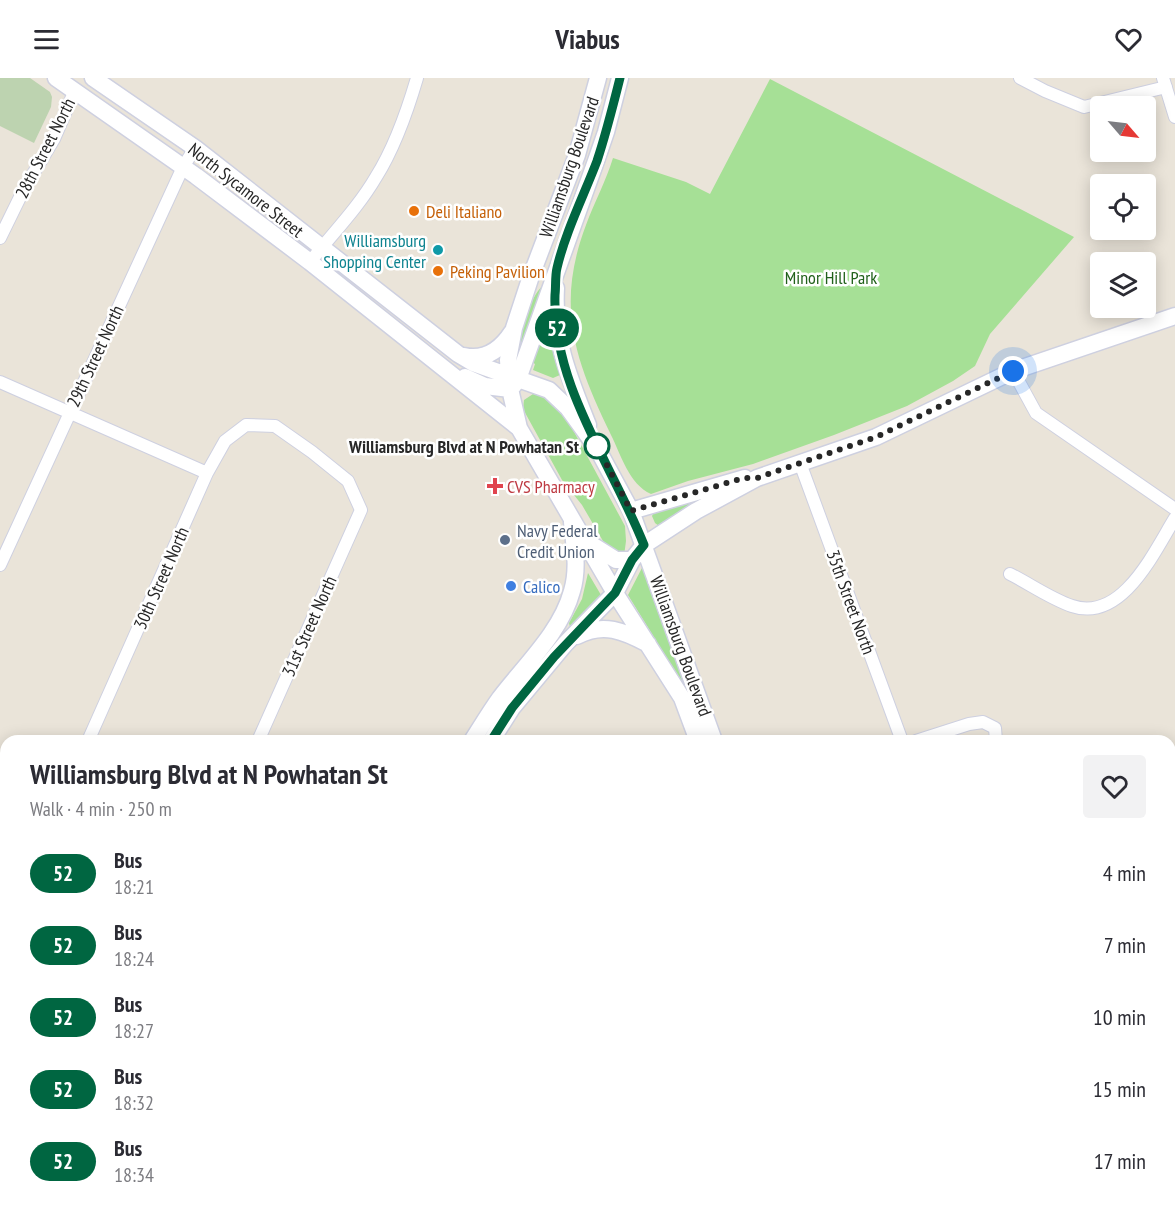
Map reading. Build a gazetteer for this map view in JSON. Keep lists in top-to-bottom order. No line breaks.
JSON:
{"streets":{"main road":["Williamsburg Boulevard","North Sycamore Street"],"street":["28th Street North","29th Street North","30th Street North","35th Street North","31st Street North"]},"crossings":[["28th Street North","North Sycamore Street"],["Williamsburg Boulevard","North Sycamore Street"],["North Sycamore Street","29th Street North"],["30th Street North","31st Street North"]],"parks":["Minor Hill Park"],"places":{"other":["Deli Italiano","Williamsburg Shopping Center","Peking Pavilion","Williamsburg Blvd at N Powhatan St","Navy Federal Credit Union","Calico"],"health":["CVS Pharmacy"]},"lines":["bus line 52"],"north":"bottom right","page":{"header":"Viabus","on_map":"52","heading":["Williamsburg Blvd at N Powhatan St","Walk · 4 min · 250 m"],"list":[{"mark":"52","name":"Bus","note":"18:21","value":"4 min"},{"mark":"52","name":"Bus","note":"18:24","value":"7 min"},{"mark":"52","name":"Bus","note":"18:27","value":"10 min"},{"mark":"52","name":"Bus","note":"18:32","value":"15 min"},{"mark":"52","name":"Bus","note":"18:34","value":"17 min"}]}}
